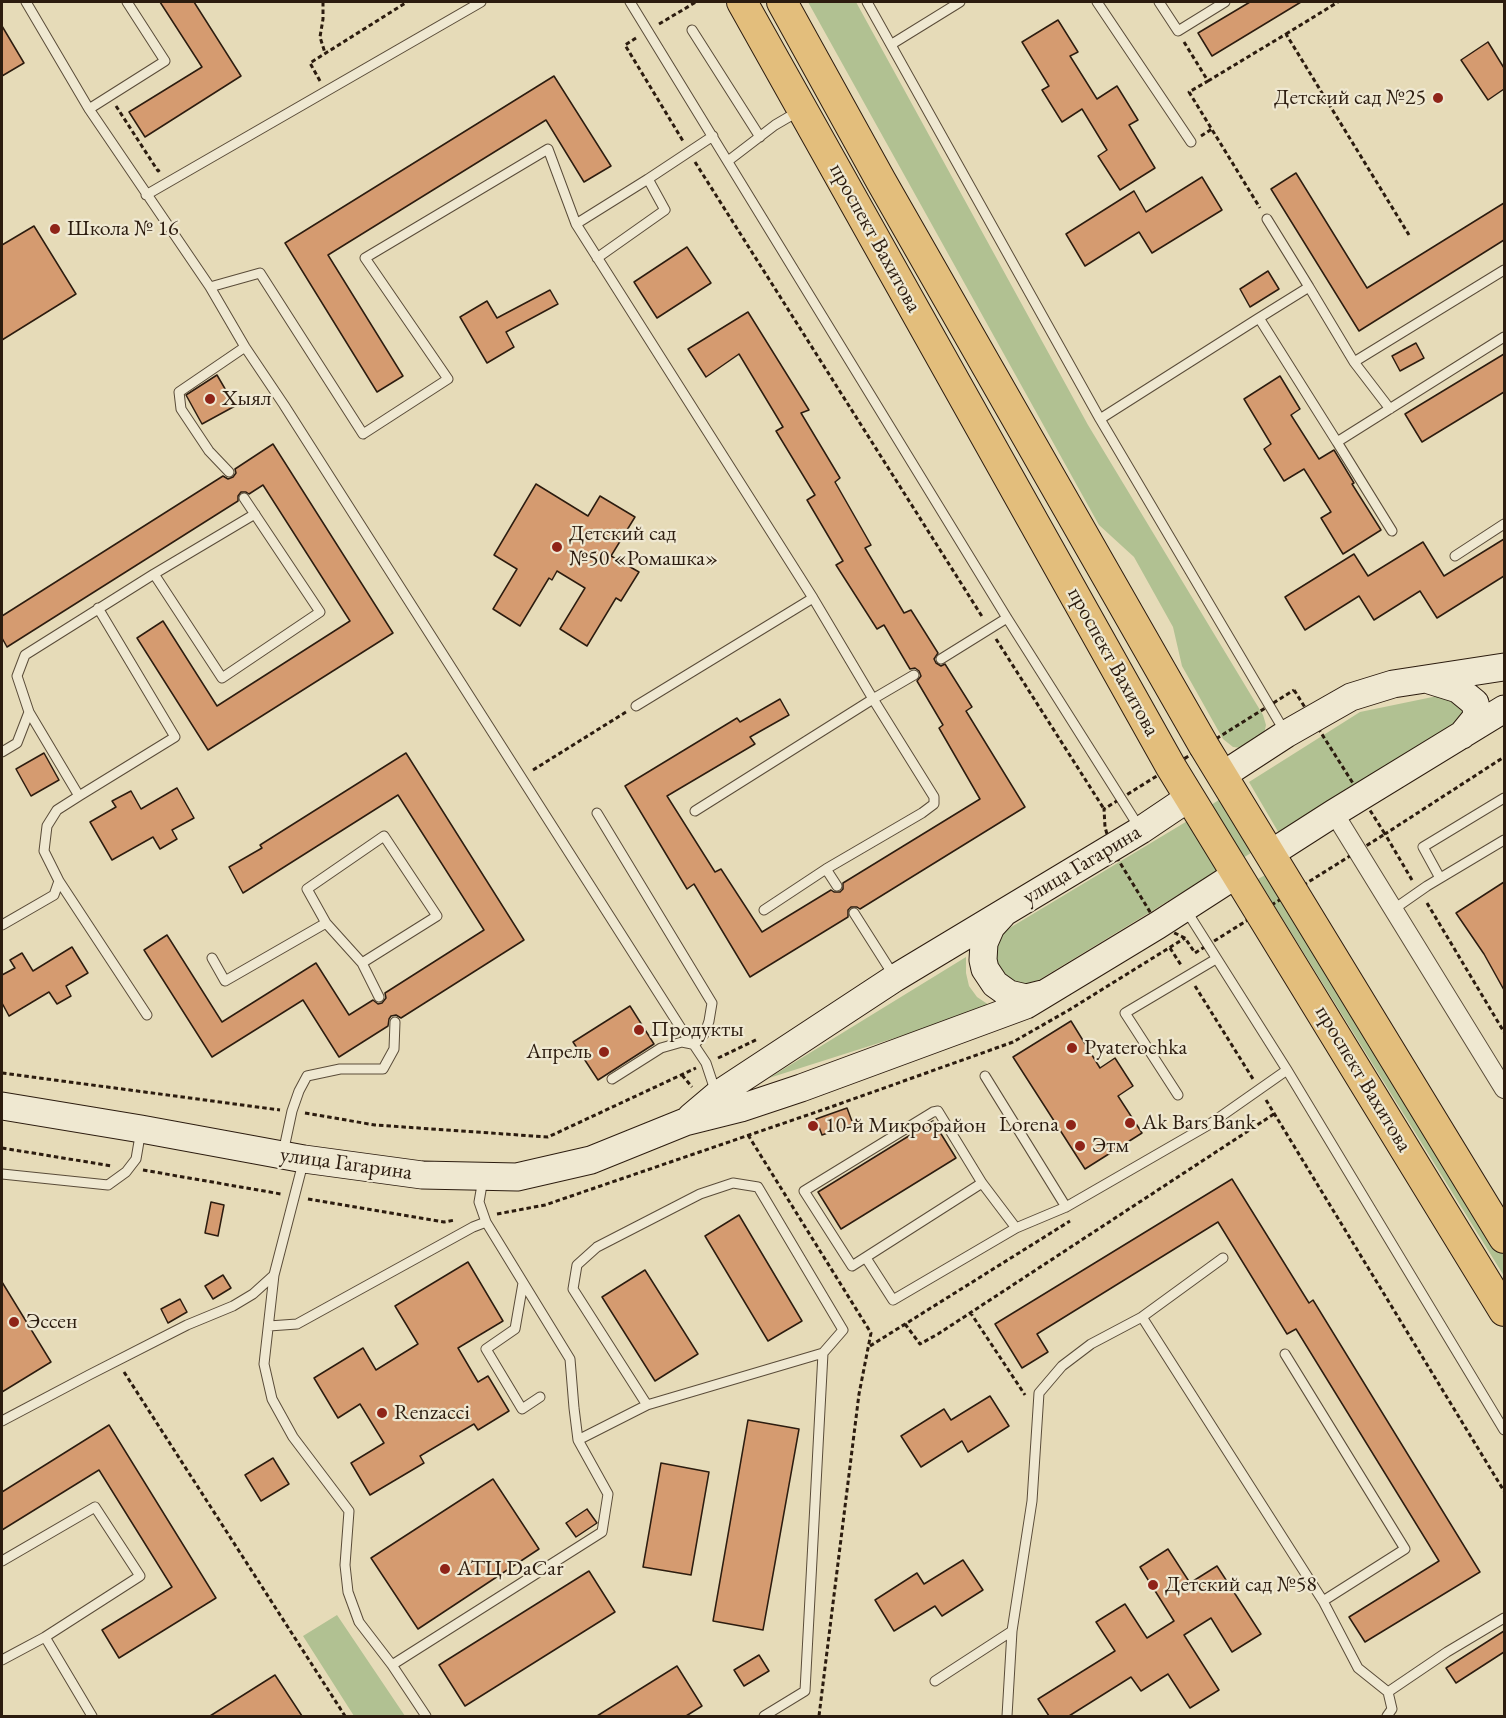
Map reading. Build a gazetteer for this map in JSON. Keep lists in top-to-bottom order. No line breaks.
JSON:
{"streets":{"main road":["проспект Вахитова","улица Гагарина"]},"crossings":[["проспект Вахитова","улица Гагарина"]],"places":["Детский сад №25","Школа № 16","Хыял","Детский сад №50 «Ромашка»","Продукты","Pyaterochka","Апрель","Ak Bars Bank","Lorena","10-й Микрорайон","Этм","Эссен","Renzacci","АТЦ DaСar","Детский сад №58"]}
